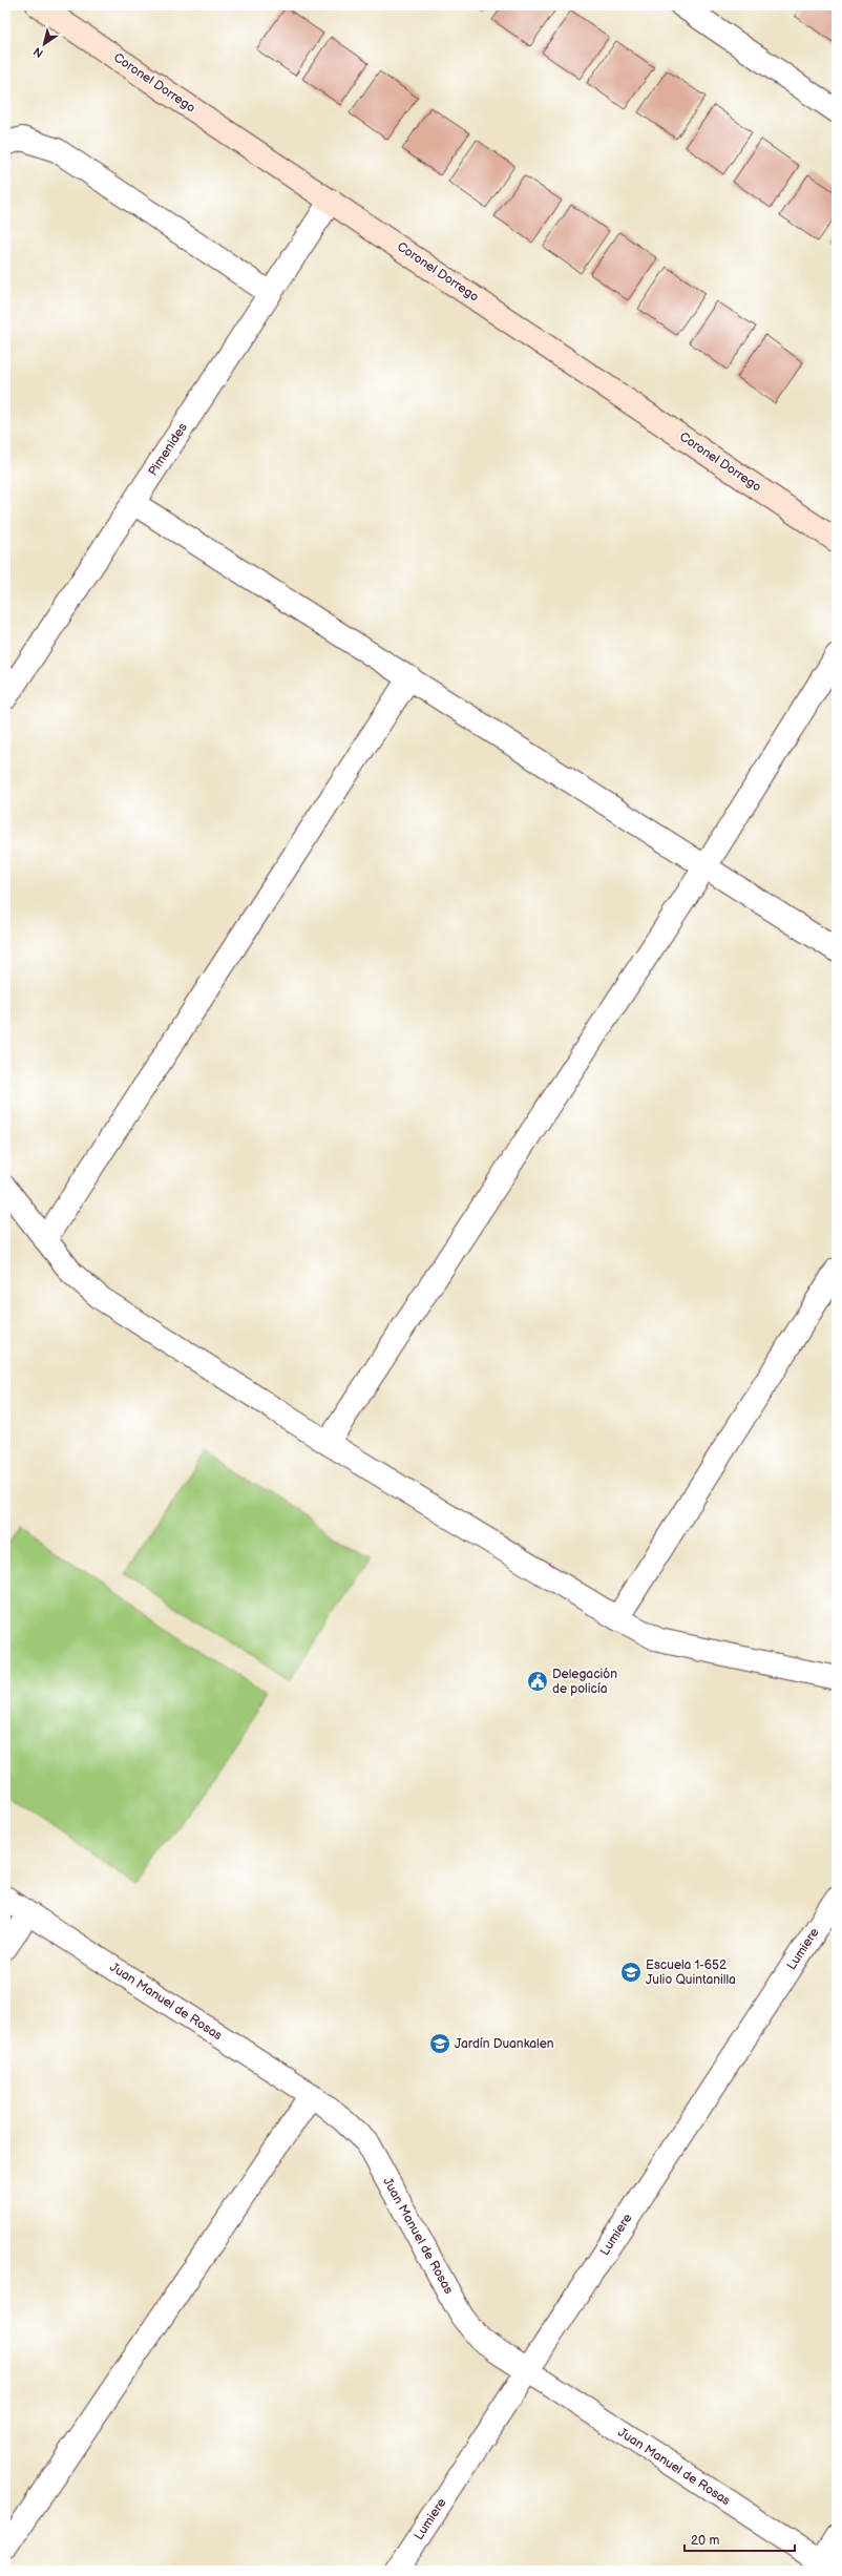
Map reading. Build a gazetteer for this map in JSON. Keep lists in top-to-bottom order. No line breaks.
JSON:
{"streets":{"street":["Coronel Dorrego","Pimenides","Lumiere","Juan Manuel de Rosas"]},"crossings":[["Coronel Dorrego","Pimenides"],["Lumiere","Juan Manuel de Rosas"]],"places":{"public building":["Delegación de policía"],"school or university":["Escuela 1-652 Julio Quintanilla","Jardín Duankalen"]},"scale_bar":"20 m","north":"bottom left"}
